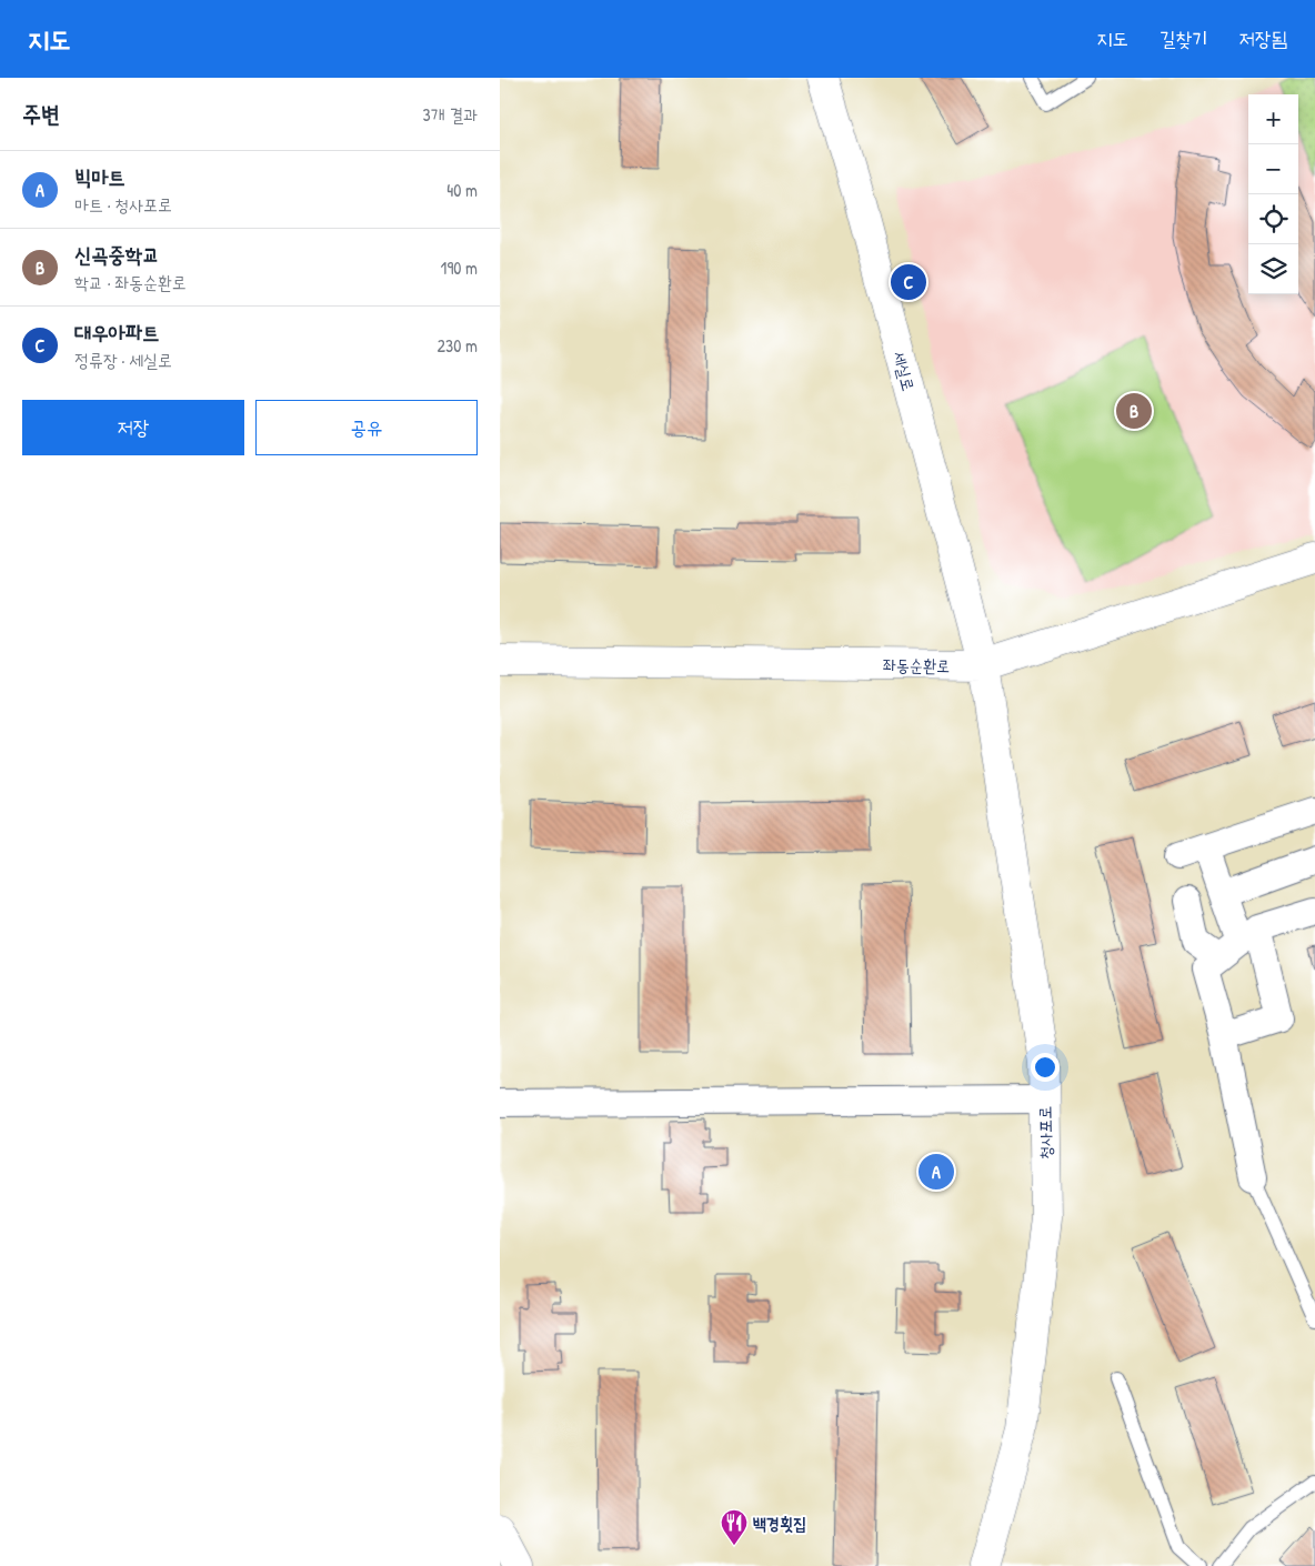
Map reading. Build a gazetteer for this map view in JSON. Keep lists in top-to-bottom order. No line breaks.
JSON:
{"streets":{"street":["세실로","좌동순환로","청사포로"]},"crossings":[["세실로","좌동순환로"],["세실로","청사포로"],["좌동순환로","청사포로"]],"places":{"restaurant":["백경횟집"]},"page":{"header":"지도","nav":["지도","길찾기","저장됨"],"heading":["주변","3개 결과"],"map_buttons":["+","−"],"list":[{"mark":"A","name":"빅마트","note":"마트 · 청사포로","value":"40 m"},{"mark":"B","name":"신곡중학교","note":"학교 · 좌동순환로","value":"190 m"},{"mark":"C","name":"대우아파트","note":"정류장 · 세실로","value":"230 m"}],"pins":["C","B","A"],"buttons":["저장","공유"]}}
